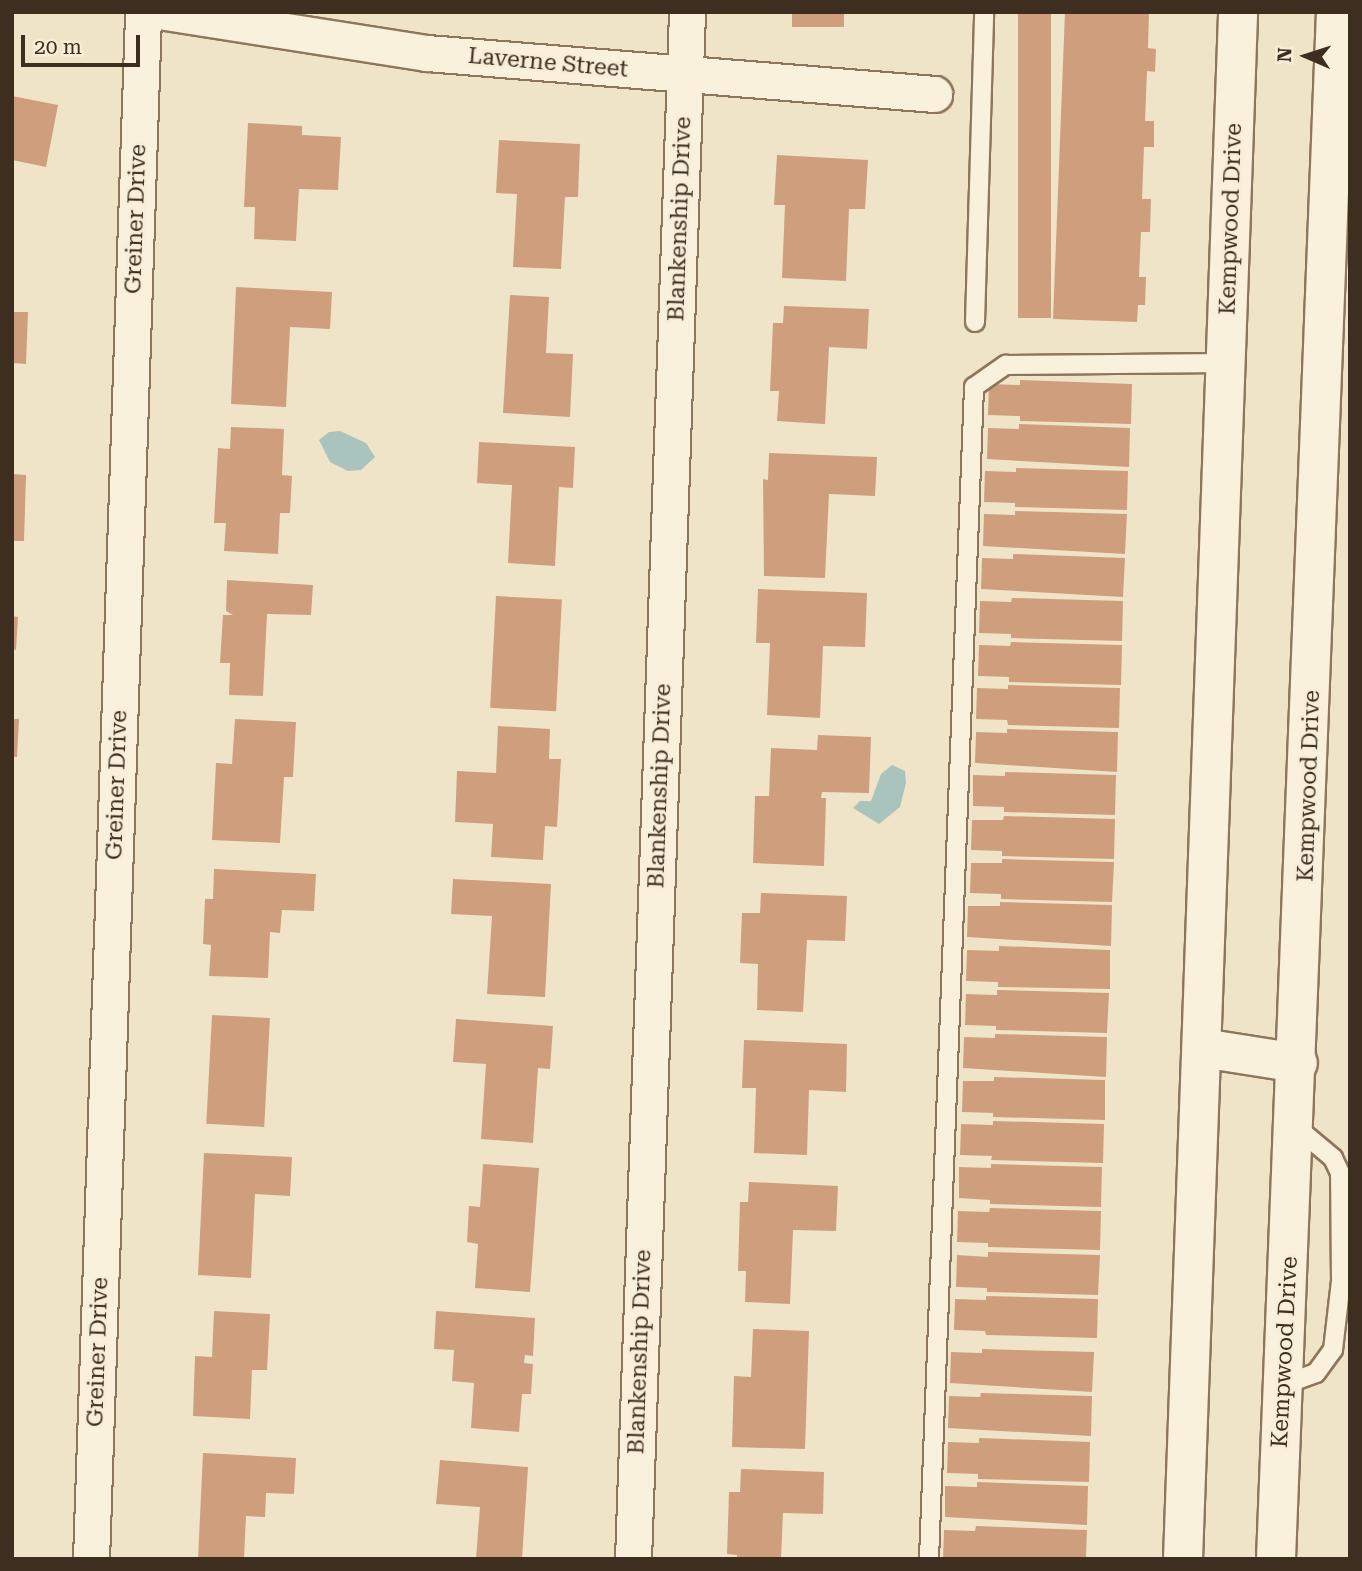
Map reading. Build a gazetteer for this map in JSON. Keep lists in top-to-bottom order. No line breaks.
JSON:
{"streets":{"main road":["Kempwood Drive"],"street":["Laverne Street","Greiner Drive","Blankenship Drive"]},"crossings":[["Laverne Street","Blankenship Drive"]],"scale_bar":"20 m","north":"left"}
